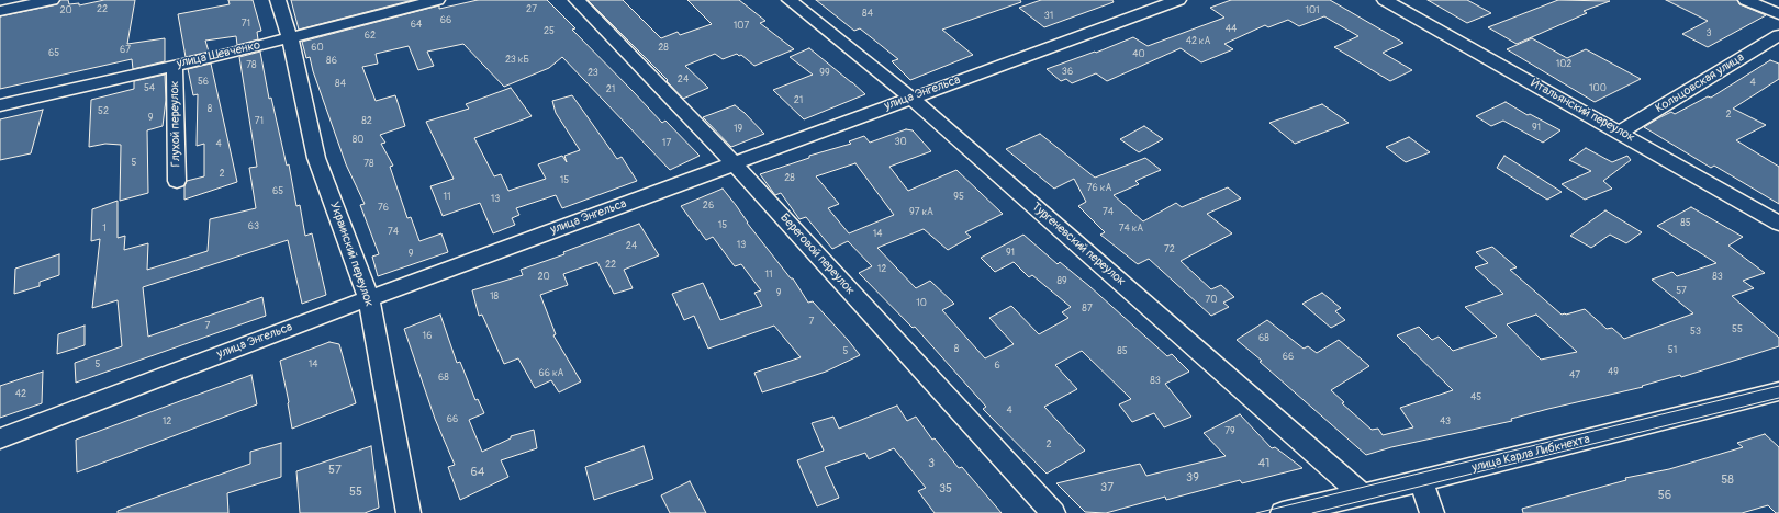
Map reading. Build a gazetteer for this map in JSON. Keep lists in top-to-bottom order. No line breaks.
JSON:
{"streets":{"street":["улица Шевченко","Кольцовская улица","улица Энгельса","Итальянский переулок","Глухой переулок","Тургеневский переулок","Украинский переулок","Береговой переулок","улица Карла Либкнехта"]},"crossings":[["улица Шевченко","Глухой переулок"],["улица Шевченко","Украинский переулок"],["Кольцовская улица","Итальянский переулок"],["улица Энгельса","Тургеневский переулок"],["улица Энгельса","Украинский переулок"],["улица Энгельса","Береговой переулок"],["Тургеневский переулок","улица Карла Либкнехта"]],"house_numbers":["22","27","20","101","84","31","66","71","64","107","44","25","3","62","42 кА","60","28","67","65","40","23 кБ","86","102","78","36","23","99","24","56","4","84","54","100","21","21","8","52","2","9","71","82","91","19","80","30","17","4","5","78","2","28","15","76 кА","65","11","95","13","26","76","97 кА","74","85","15","63","1","74 кА","74","14","13","24","72","91","9","22","12","11","20","83","89","57","9","18","70","10","87","7","7","55","53","16","68","8","51","5","85","66","5","14","6","49","66 кА","47","68","83","42","45","4","66","12","43","79","2","3","41","57","64","39","58","37","35","55","56"]}
